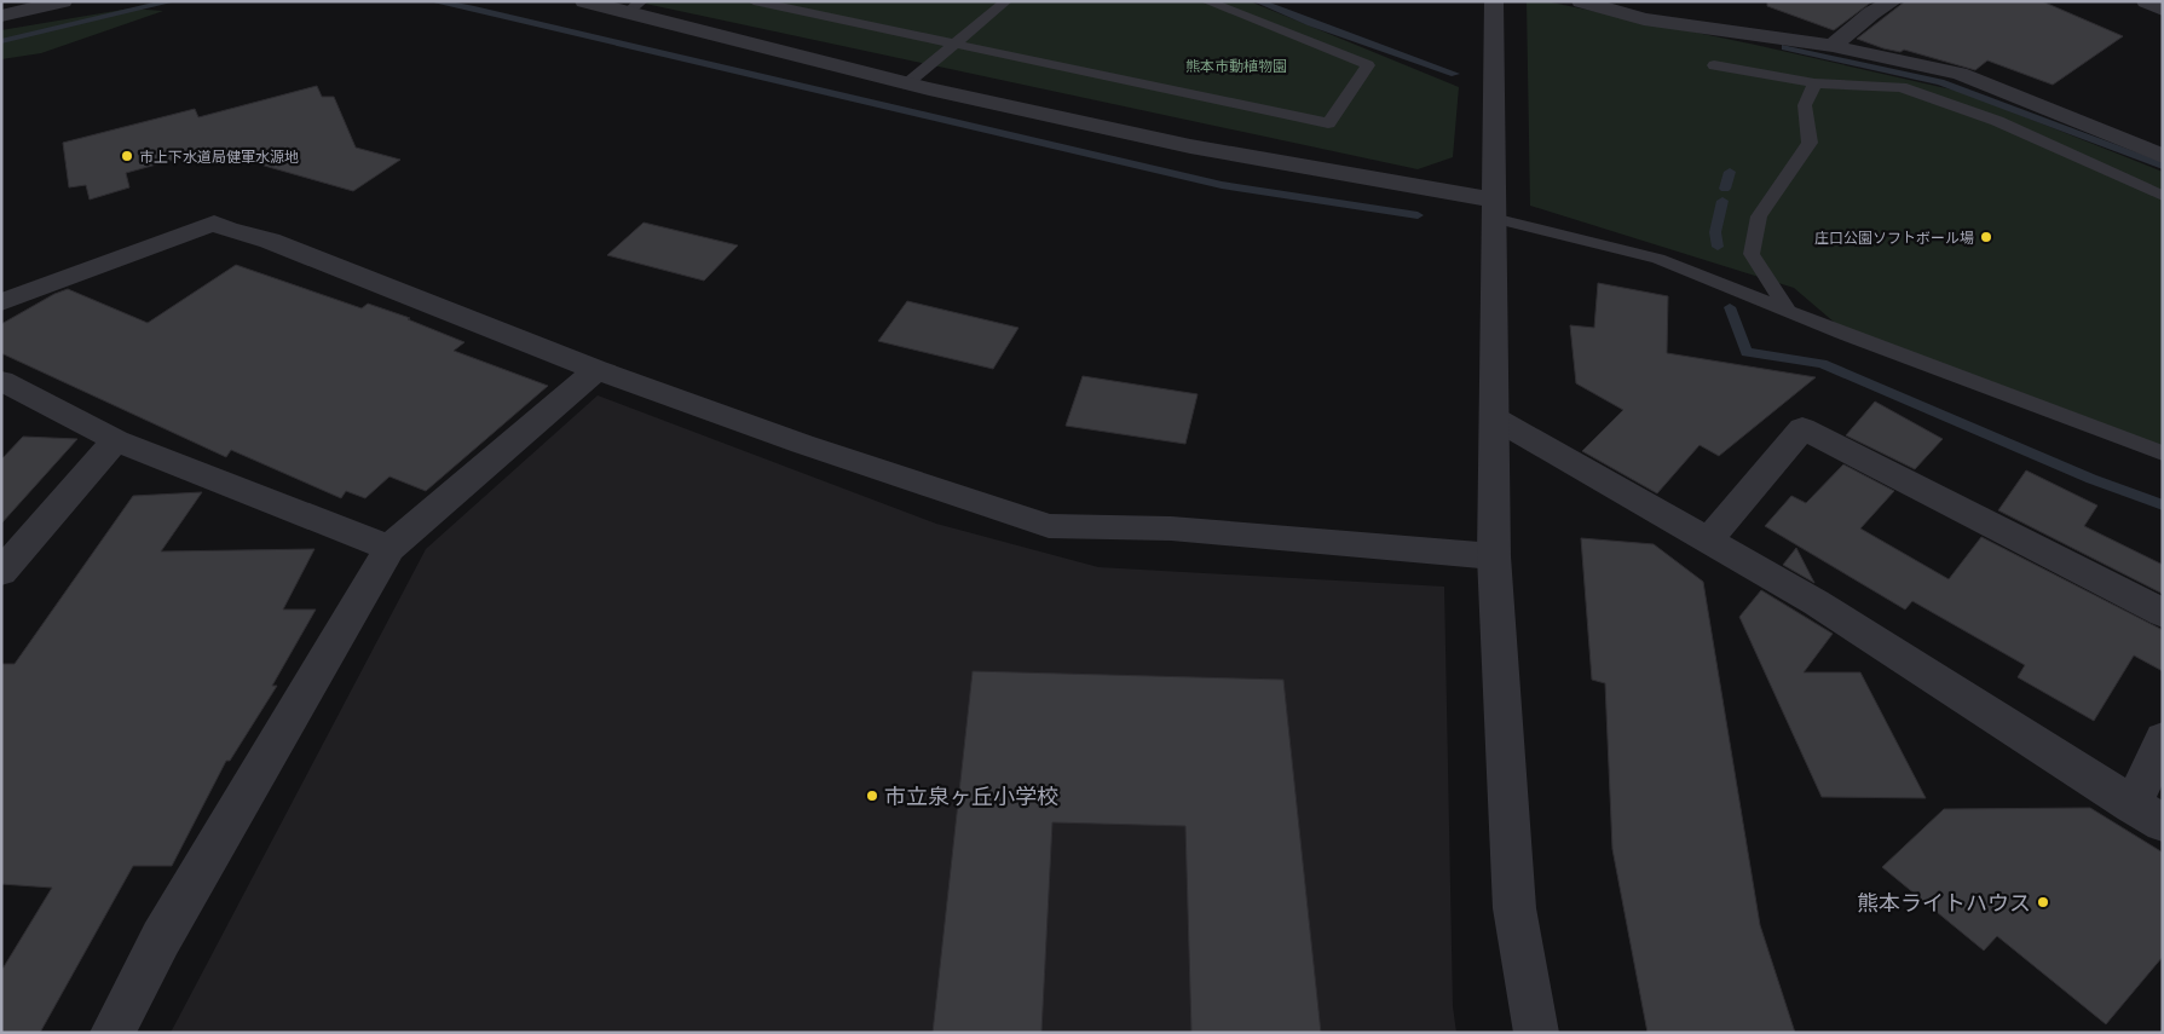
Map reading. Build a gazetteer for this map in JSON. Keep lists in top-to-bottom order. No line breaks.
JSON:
{"parks":["熊本市動植物園"],"places":["市上下水道局健軍水源地","庄口公園ソフトボール場","市立泉ヶ丘小学校","熊本ライトハウス"]}
